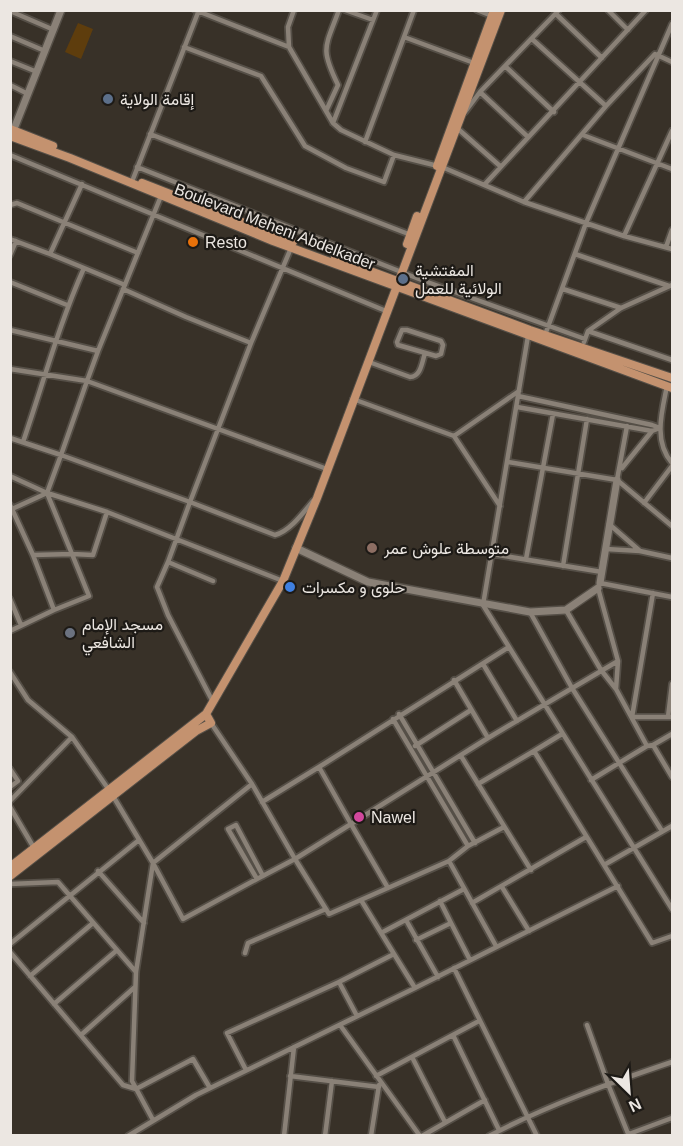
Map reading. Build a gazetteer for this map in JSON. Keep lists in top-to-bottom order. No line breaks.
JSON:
{"streets":{"main road":["Boulevard Meheni Abdelkader"]},"places":["إقامة الولاية","Resto","المفتشية الولائية للعمل","متوسطة علوش عمر","حلوى و مكسرات","مسجد الإمام الشافعي","Nawel"],"north":"bottom right"}
